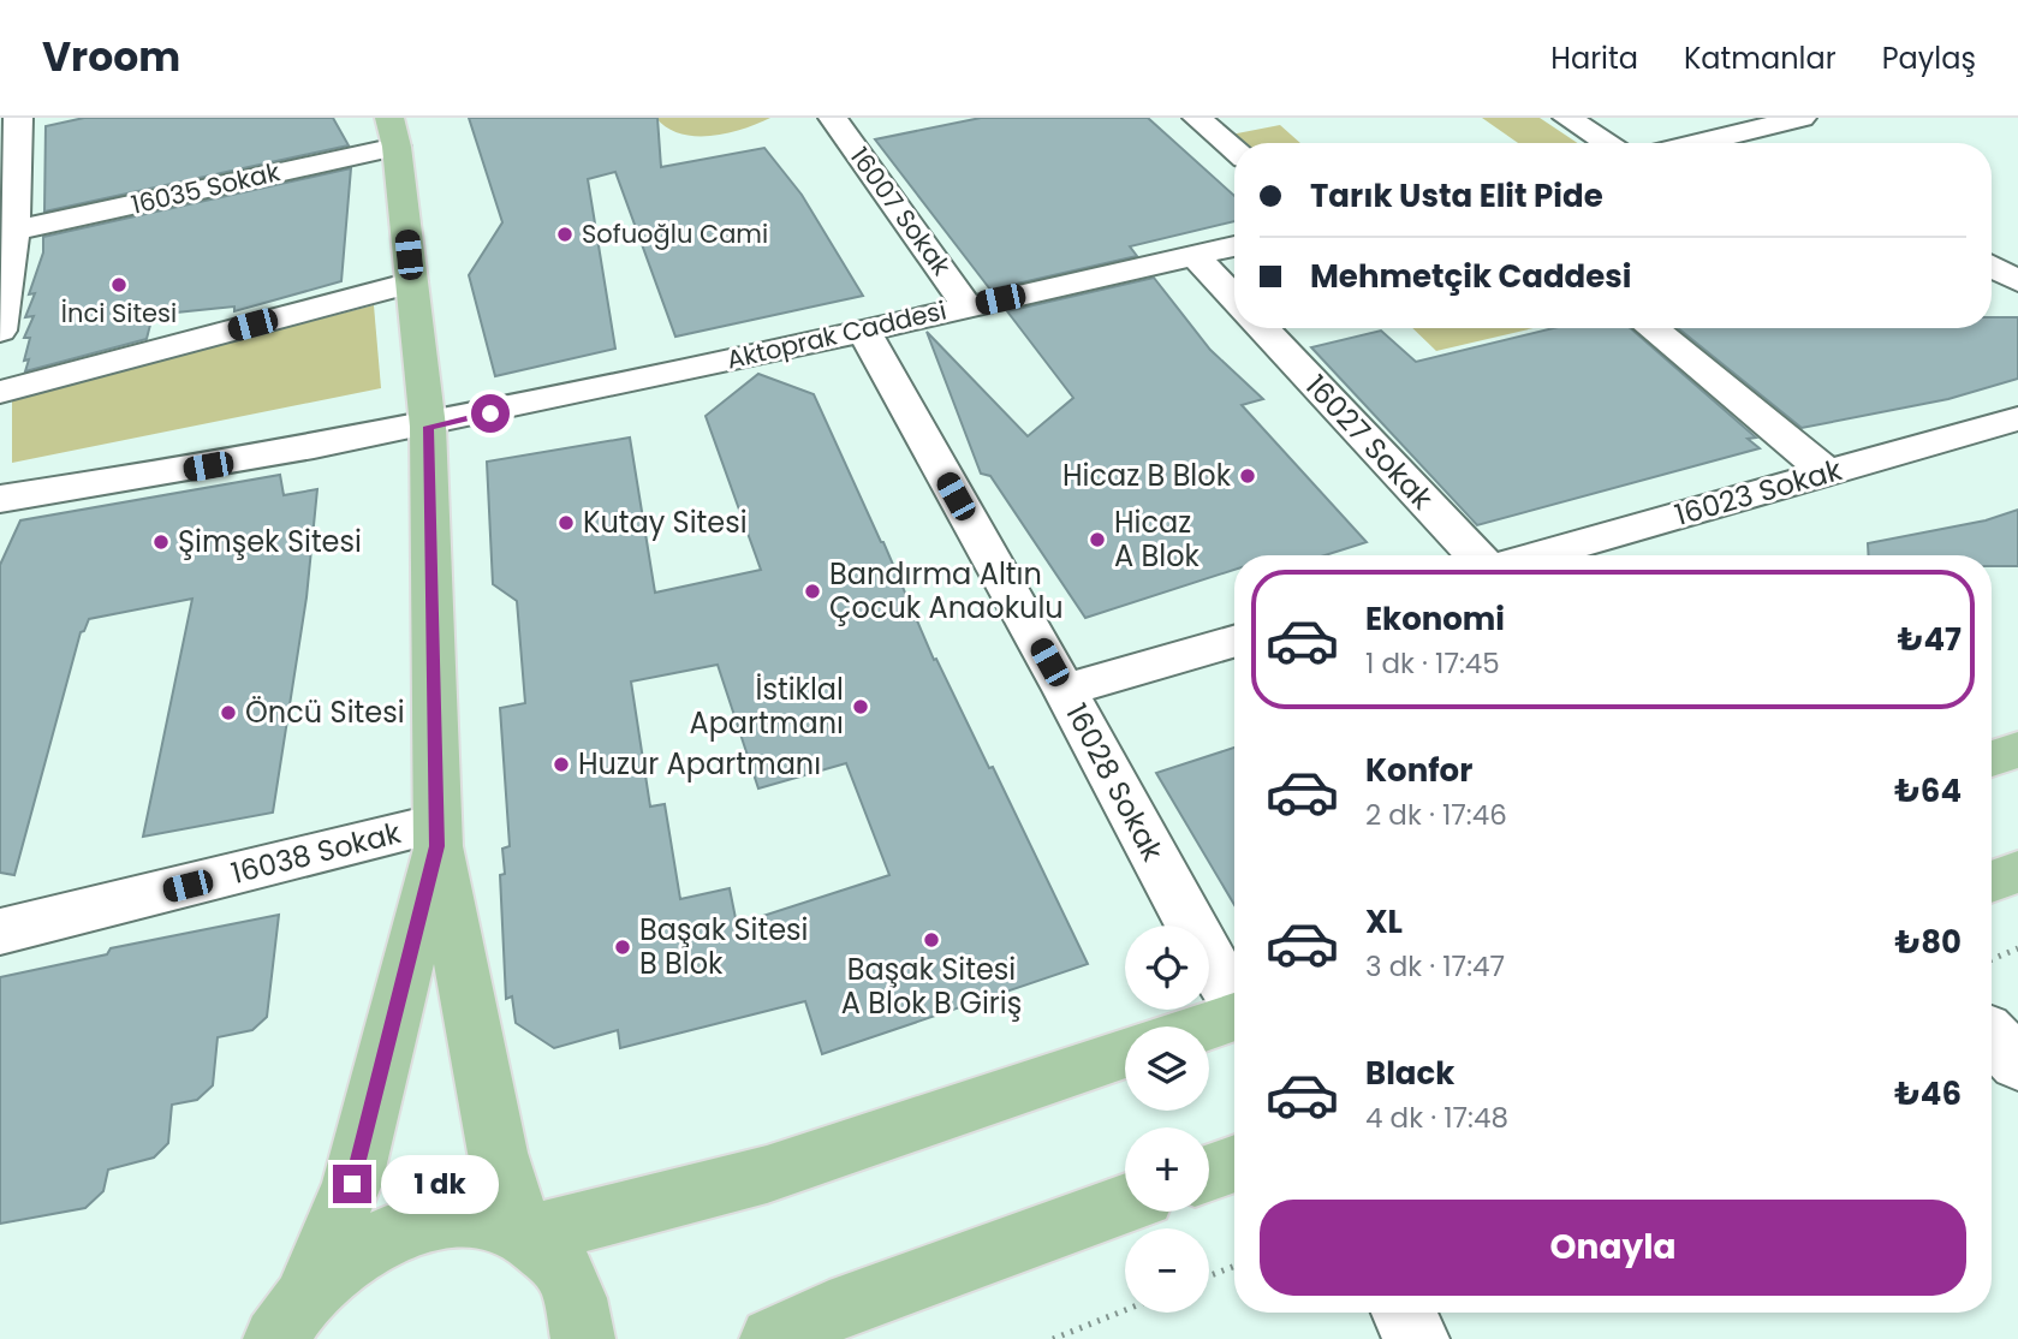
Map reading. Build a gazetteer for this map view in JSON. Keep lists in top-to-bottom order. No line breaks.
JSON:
{"streets":{"street":["16035 Sokak","16007 Sokak","Aktoprak Caddesi","16027 Sokak","16023 Sokak","16028 Sokak","16038 Sokak"]},"crossings":[["16007 Sokak","Aktoprak Caddesi"],["Aktoprak Caddesi","16028 Sokak"]],"places":["Sofuoğlu Cami","İnci Sitesi","Hicaz B Blok","Kutay Sitesi","Hicaz A Blok","Şimşek Sitesi","Bandırma Altın Çocuk Anaokulu","İstiklal Apartmanı","Öncü Sitesi","Huzur Apartmanı","Başak Sitesi A Blok B Giriş","Başak Sitesi B Blok"],"page":{"header":"Vroom","nav":["Harita","Katmanlar","Paylaş"],"banner":["Tarık Usta Elit Pide","Mehmetçik Caddesi"],"list":[{"name":"Ekonomi","note":"1 dk · 17:45","value":"₺47"},{"name":"Konfor","note":"2 dk · 17:46","value":"₺64"},{"name":"XL","note":"3 dk · 17:47","value":"₺80"},{"name":"Black","note":"4 dk · 17:48","value":"₺46"}],"map_buttons":["+","−"],"bubble":"1 dk","buttons":"Onayla"}}
